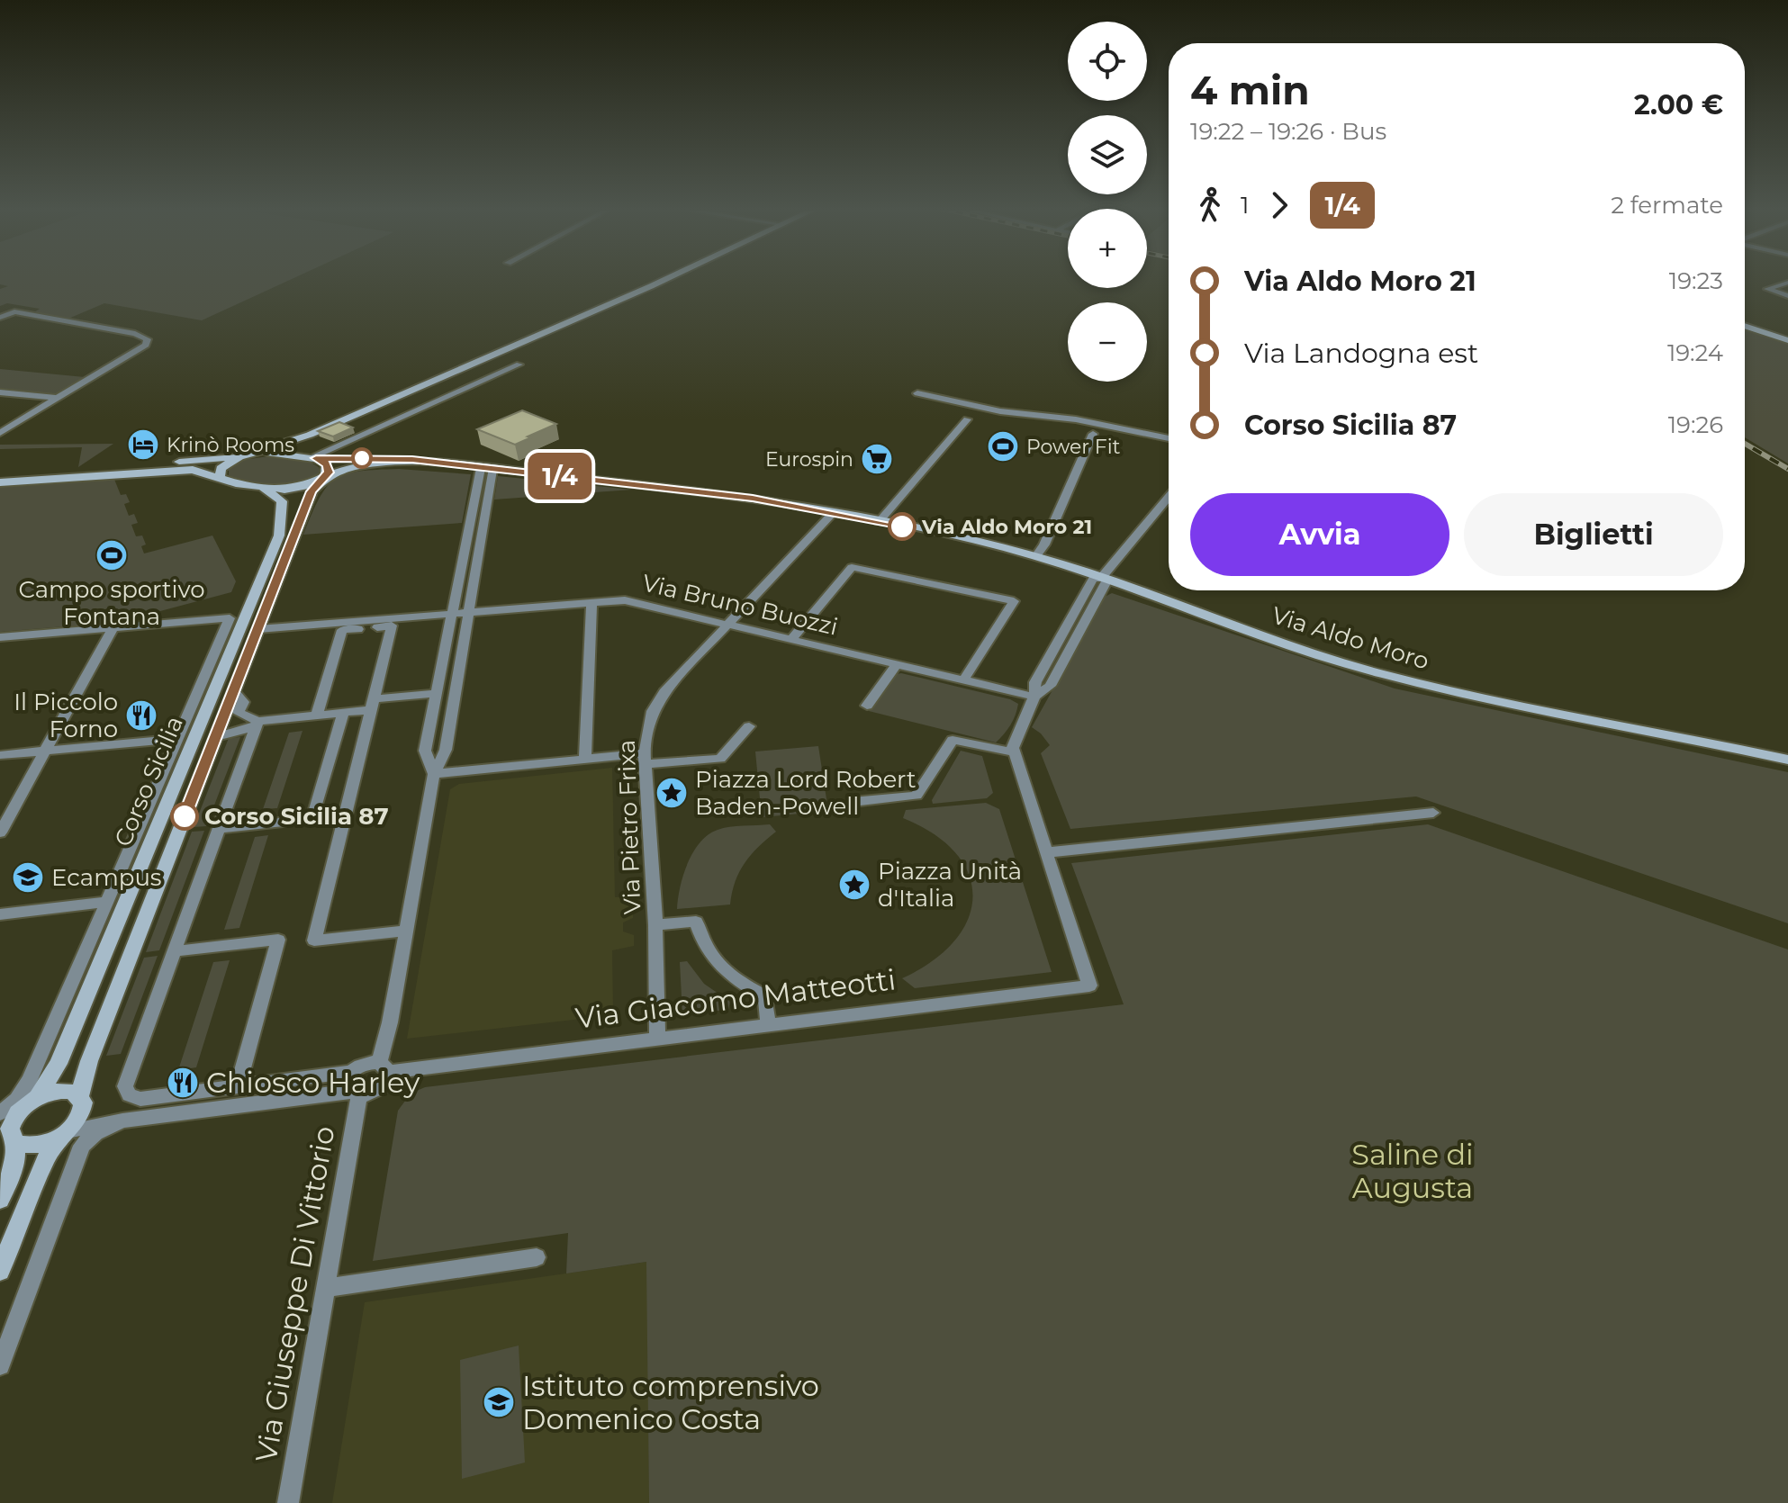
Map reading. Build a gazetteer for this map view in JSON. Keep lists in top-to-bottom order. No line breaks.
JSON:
{"streets":{"main road":["Via Aldo Moro","Corso Sicilia"],"street":["Via Bruno Buozzi","Via Pietro Frixa","Via Giacomo Matteotti","Via Giuseppe Di Vittorio"]},"crossings":[["Via Bruno Buozzi","Corso Sicilia"],["Via Bruno Buozzi","Via Pietro Frixa"],["Via Aldo Moro","Via Pietro Frixa"],["Via Pietro Frixa","Via Giacomo Matteotti"],["Via Giacomo Matteotti","Via Giuseppe Di Vittorio"]],"parks":["Saline di Augusta"],"places":{"hotel":["Krinò Rooms"],"sports":["Power Fit","Campo sportivo Fontana"],"supermarket":["Eurospin"],"other":["Via Aldo Moro 21","Corso Sicilia 87"],"restaurant":["Il Piccolo Forno","Chiosco Harley"],"place":["Piazza Lord Robert Baden-Powell","Piazza Unità d'Italia"],"school or university":["Ecampus","Istituto comprensivo Domenico Costa"]},"lines":["bus line 1/4"],"page":{"on_map":"1/4","map_buttons":["+","−"],"heading":["4 min","19:22 – 19:26 · Bus","2.00 €"],"legs":["1","1/4","2 fermate"],"list":[{"name":"Via Aldo Moro 21","value":"19:23"},{"name":"Via Landogna est","value":"19:24"},{"name":"Corso Sicilia 87","value":"19:26"}],"buttons":["Avvia","Biglietti"]}}
